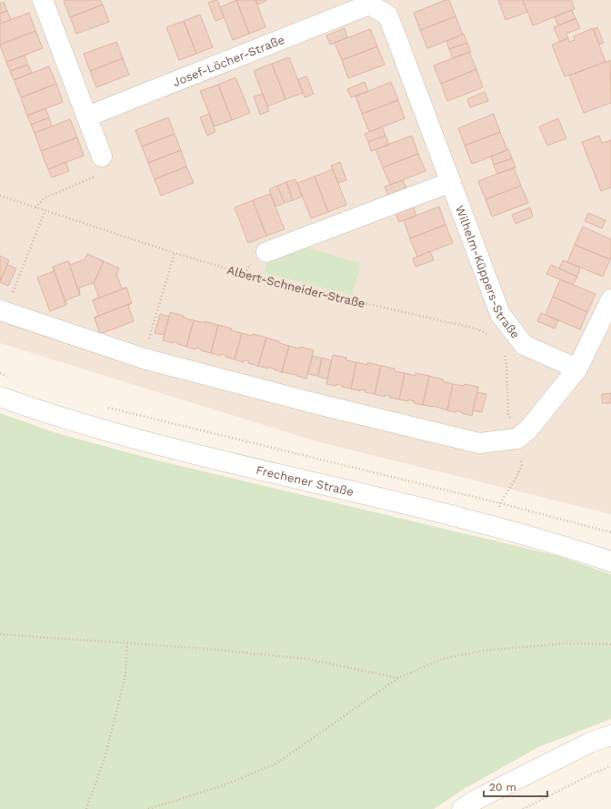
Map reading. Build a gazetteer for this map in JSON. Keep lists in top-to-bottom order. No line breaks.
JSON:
{"streets":{"street":["Josef-Löcher-Straße","Wilhelm-Küppers-Straße","Frechener Straße"],"path":["Albert-Schneider-Straße"]},"crossings":[["Josef-Löcher-Straße","Wilhelm-Küppers-Straße"]],"scale_bar":"20 m"}
